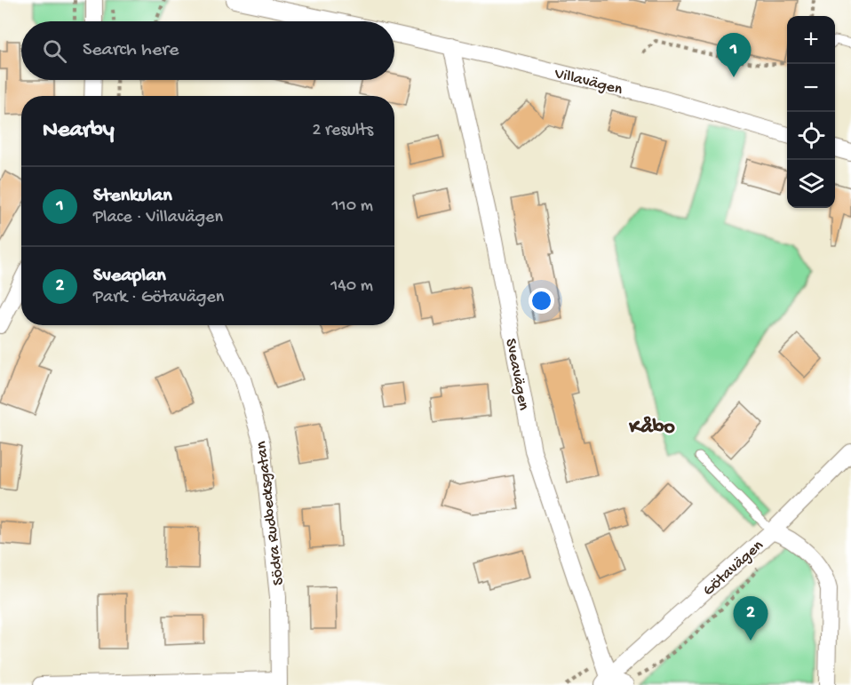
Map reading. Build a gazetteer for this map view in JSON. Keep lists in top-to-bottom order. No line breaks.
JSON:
{"streets":{"street":["Villavägen","Sveavägen","Södra Rudbecksgatan","Götavägen"]},"crossings":[["Villavägen","Sveavägen"],["Sveavägen","Götavägen"]],"districts":["Kåbo"],"page":{"map_buttons":["+","−"],"search":"Search here","pins":["1","2"],"heading":["Nearby","2 results"],"list":[{"mark":"1","name":"Stenkulan","note":"Place · Villavägen","value":"110 m"},{"mark":"2","name":"Sveaplan","note":"Park · Götavägen","value":"140 m"}]}}
